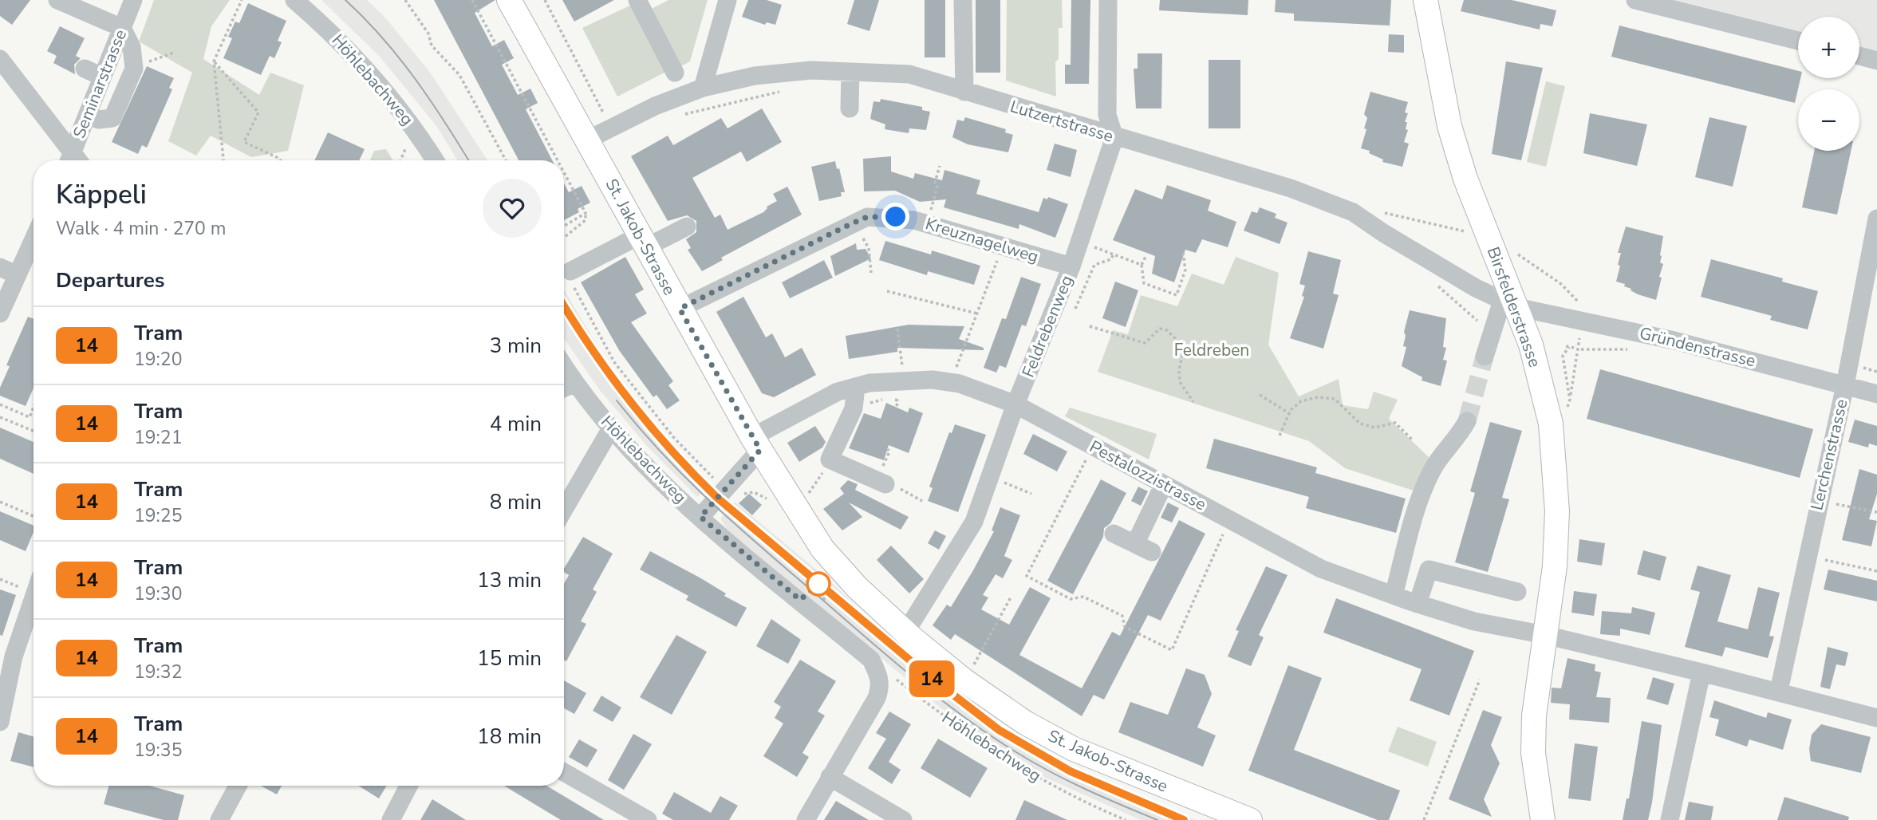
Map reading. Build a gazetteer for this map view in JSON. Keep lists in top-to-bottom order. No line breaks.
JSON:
{"streets":{"main road":["St. Jakob-Strasse","Birsfelderstrasse"],"street":["Höhlebachweg","Seminarstrasse","Lutzertstrasse","Kreuznagelweg","Feldrebenweg","Gründenstrasse","Lerchenstrasse","Pestalozzistrasse"]},"crossings":[["Höhlebachweg","Pestalozzistrasse"],["Lutzertstrasse","St. Jakob-Strasse"],["Lutzertstrasse","Birsfelderstrasse"],["Lutzertstrasse","Feldrebenweg"],["Lutzertstrasse","Gründenstrasse"],["St. Jakob-Strasse","Kreuznagelweg"],["St. Jakob-Strasse","Feldrebenweg"],["St. Jakob-Strasse","Pestalozzistrasse"],["Kreuznagelweg","Feldrebenweg"],["Birsfelderstrasse","Gründenstrasse"],["Birsfelderstrasse","Pestalozzistrasse"],["Feldrebenweg","Pestalozzistrasse"],["Gründenstrasse","Lerchenstrasse"],["Lerchenstrasse","Pestalozzistrasse"]],"parks":["Feldreben"],"lines":["tram line 14"],"page":{"on_map":"14","map_buttons":["+","−"],"heading":[["Käppeli","Walk · 4 min · 270 m"],"Departures"],"list":[{"mark":"14","name":"Tram","note":"19:20","value":"3 min"},{"mark":"14","name":"Tram","note":"19:21","value":"4 min"},{"mark":"14","name":"Tram","note":"19:25","value":"8 min"},{"mark":"14","name":"Tram","note":"19:30","value":"13 min"},{"mark":"14","name":"Tram","note":"19:32","value":"15 min"},{"mark":"14","name":"Tram","note":"19:35","value":"18 min"}]}}
